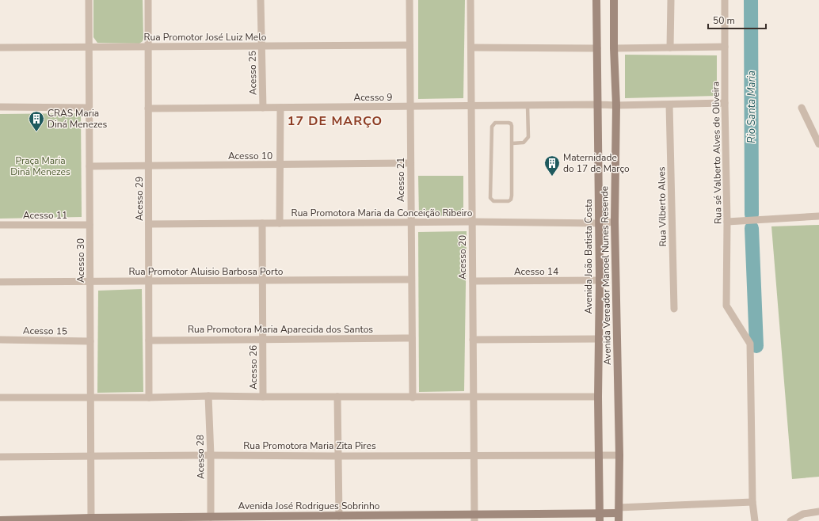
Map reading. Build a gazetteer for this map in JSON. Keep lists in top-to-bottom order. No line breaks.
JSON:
{"streets":{"street":["Rua Promotor José Luiz Melo","Acesso 25","Acesso 9","Rua sé Valberto Alves de Oliveira","Acesso 10","Acesso 21","Acesso 29","Rua Vilberto Alves","Rua Promotora Maria da Conceição Ribeiro","Acesso 11","Avenida João Batista Costa","Acesso 20","Acesso 30","Rua Promotor Aluisio Barbosa Porto","Acesso 14","Avenida Vereador Manoel Nunes Resende","Rua Promotora Maria Aparecida dos Santos","Acesso 15","Acesso 26","Rua Promotora Maria Zita Pires","Acesso 28","Avenida José Rodrigues Sobrinho"]},"crossings":[["Rua Promotor José Luiz Melo","Acesso 25"],["Rua Promotor José Luiz Melo","Acesso 21"],["Rua Promotor José Luiz Melo","Acesso 29"],["Rua Promotor José Luiz Melo","Acesso 30"],["Acesso 25","Acesso 9"],["Acesso 9","Rua sé Valberto Alves de Oliveira"],["Acesso 9","Acesso 21"],["Acesso 9","Acesso 29"],["Acesso 9","Rua Vilberto Alves"],["Acesso 9","Avenida João Batista Costa"],["Acesso 9","Acesso 20"],["Acesso 9","Avenida Vereador Manoel Nunes Resende"],["Acesso 10","Acesso 21"],["Acesso 10","Acesso 29"],["Acesso 10","Acesso 30"],["Acesso 21","Rua Promotora Maria da Conceição Ribeiro"],["Acesso 21","Rua Promotor Aluisio Barbosa Porto"],["Acesso 21","Rua Promotora Maria Aparecida dos Santos"],["Acesso 29","Rua Promotora Maria da Conceição Ribeiro"],["Acesso 29","Rua Promotor Aluisio Barbosa Porto"],["Acesso 29","Rua Promotora Maria Aparecida dos Santos"],["Rua Promotora Maria da Conceição Ribeiro","Avenida João Batista Costa"],["Rua Promotora Maria da Conceição Ribeiro","Acesso 20"],["Rua Promotora Maria da Conceição Ribeiro","Avenida Vereador Manoel Nunes Resende"],["Rua Promotora Maria da Conceição Ribeiro","Acesso 26"],["Acesso 11","Acesso 30"],["Avenida João Batista Costa","Acesso 14"],["Avenida João Batista Costa","Rua Promotora Maria Zita Pires"],["Avenida João Batista Costa","Avenida José Rodrigues Sobrinho"],["Acesso 20","Acesso 14"],["Acesso 20","Rua Promotora Maria Zita Pires"],["Acesso 20","Avenida José Rodrigues Sobrinho"],["Acesso 30","Rua Promotor Aluisio Barbosa Porto"],["Acesso 30","Acesso 15"],["Acesso 30","Rua Promotora Maria Zita Pires"],["Acesso 30","Avenida José Rodrigues Sobrinho"],["Rua Promotor Aluisio Barbosa Porto","Acesso 26"],["Avenida Vereador Manoel Nunes Resende","Rua Promotora Maria Zita Pires"],["Avenida Vereador Manoel Nunes Resende","Avenida José Rodrigues Sobrinho"],["Rua Promotora Maria Aparecida dos Santos","Acesso 26"],["Rua Promotora Maria Zita Pires","Acesso 28"],["Acesso 28","Avenida José Rodrigues Sobrinho"]],"districts":["17 DE MARÇO"],"water":["Rio Santa Maria"],"parks":["Praça Maria Diná Menezes"],"places":{"building":["CRAS Maria Diná Menezes","Maternidade do 17 de Março"]},"scale_bar":"50 m"}
